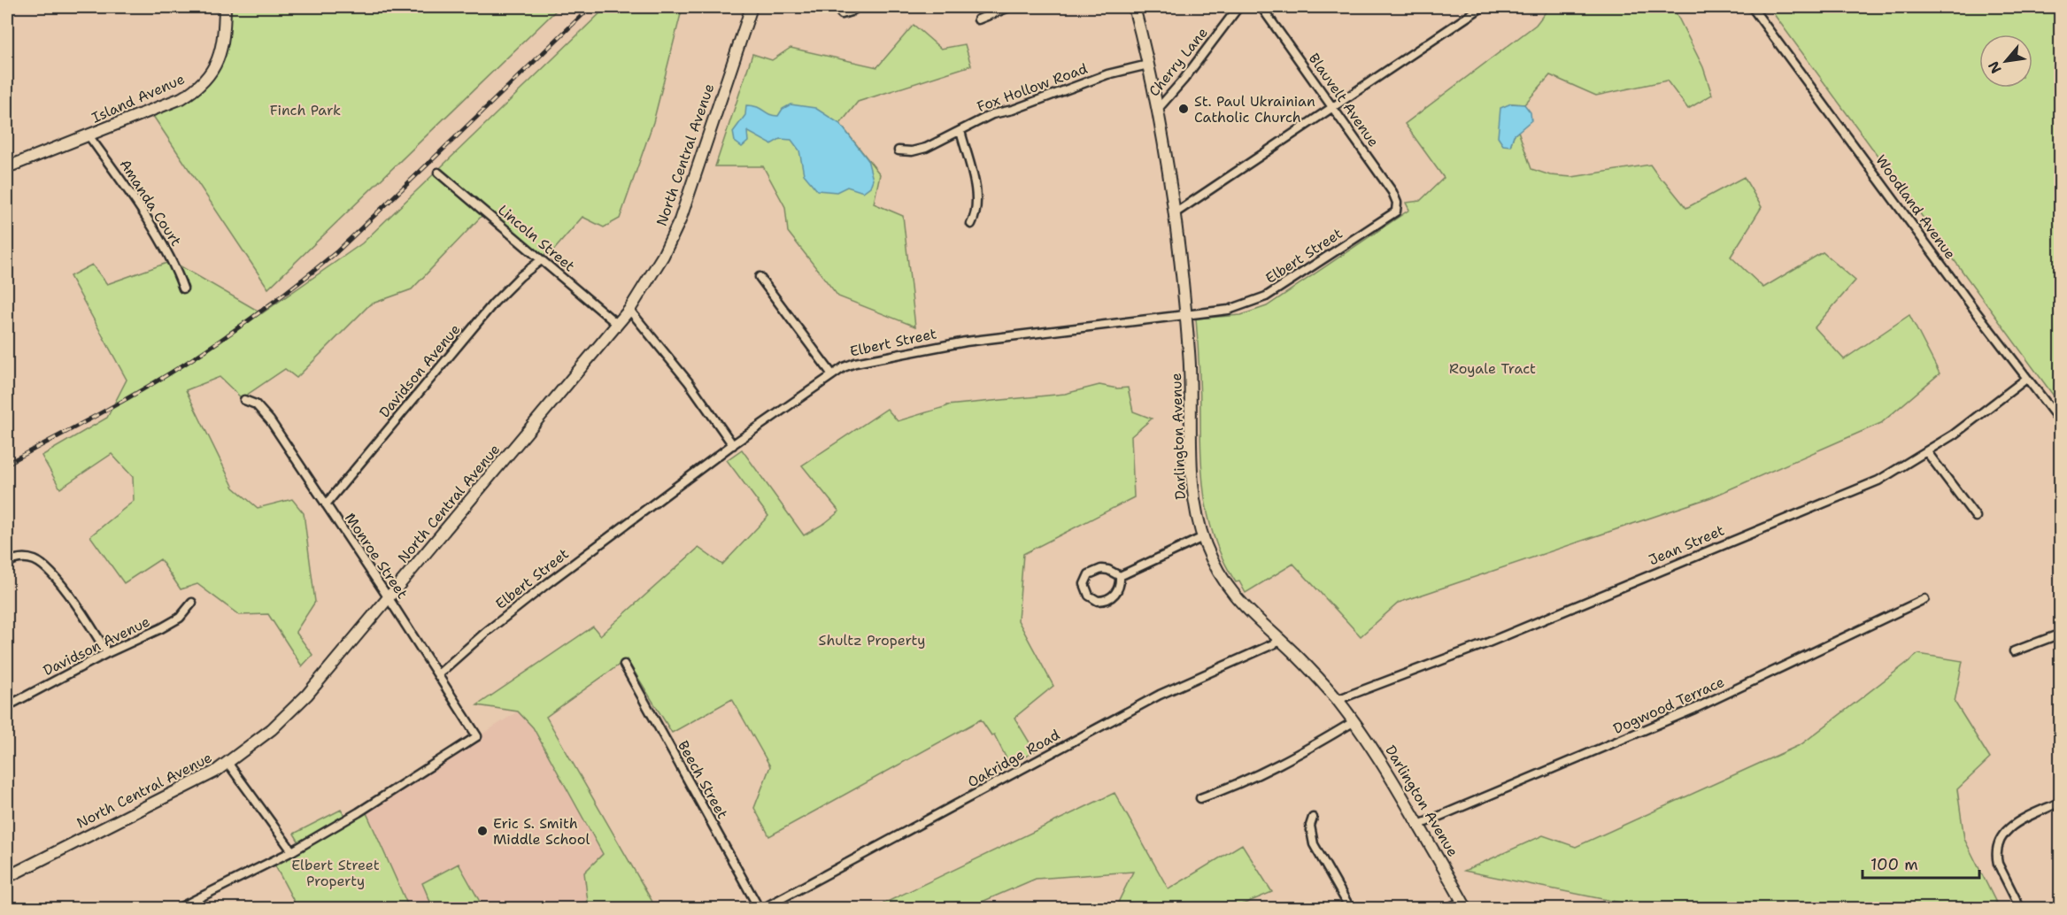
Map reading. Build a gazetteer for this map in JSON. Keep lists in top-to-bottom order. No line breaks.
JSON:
{"streets":{"main road":["Island Avenue","North Central Avenue","Darlington Avenue"],"street":["Cherry Lane","Fox Hollow Road","Blauvelt Avenue","Amanda Court","Woodland Avenue","Lincoln Street","Elbert Street","Davidson Avenue","Jean Street","Monroe Street","Dogwood Terrace","Oakridge Road","Beech Street"]},"crossings":[["Cherry Lane","Darlington Avenue"],["Fox Hollow Road","Darlington Avenue"],["Island Avenue","Amanda Court"],["Blauvelt Avenue","Elbert Street"],["North Central Avenue","Lincoln Street"],["North Central Avenue","Monroe Street"],["Woodland Avenue","Jean Street"],["Lincoln Street","Davidson Avenue"],["Elbert Street","Darlington Avenue"],["Elbert Street","Monroe Street"],["Davidson Avenue","Monroe Street"],["Darlington Avenue","Jean Street"],["Darlington Avenue","Dogwood Terrace"],["Darlington Avenue","Oakridge Road"]],"parks":["Finch Park","Royale Tract","Shultz Property","Elbert Street Property"],"places":["St. Paul Ukrainian Catholic Church","Eric S. Smith Middle School"],"scale_bar":"100 m","north":"bottom left"}
